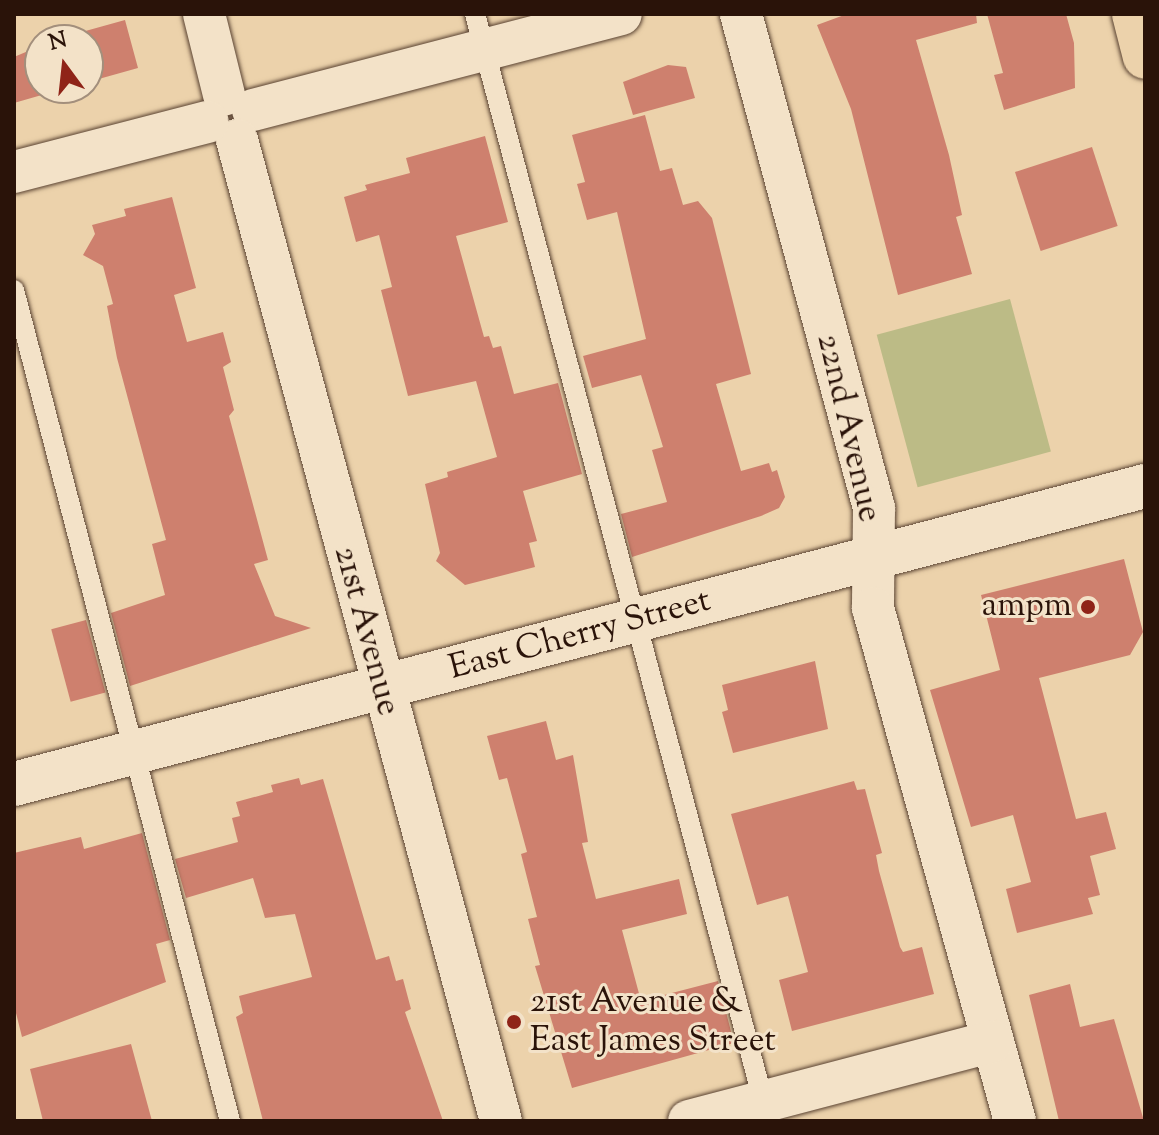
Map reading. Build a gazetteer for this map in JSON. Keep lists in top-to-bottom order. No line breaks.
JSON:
{"streets":{"main road":["East Cherry Street"],"street":["22nd Avenue","21st Avenue"]},"crossings":[["22nd Avenue","East Cherry Street"],["21st Avenue","East Cherry Street"]],"places":["ampm","21st Avenue & East James Street"],"north":"top"}
